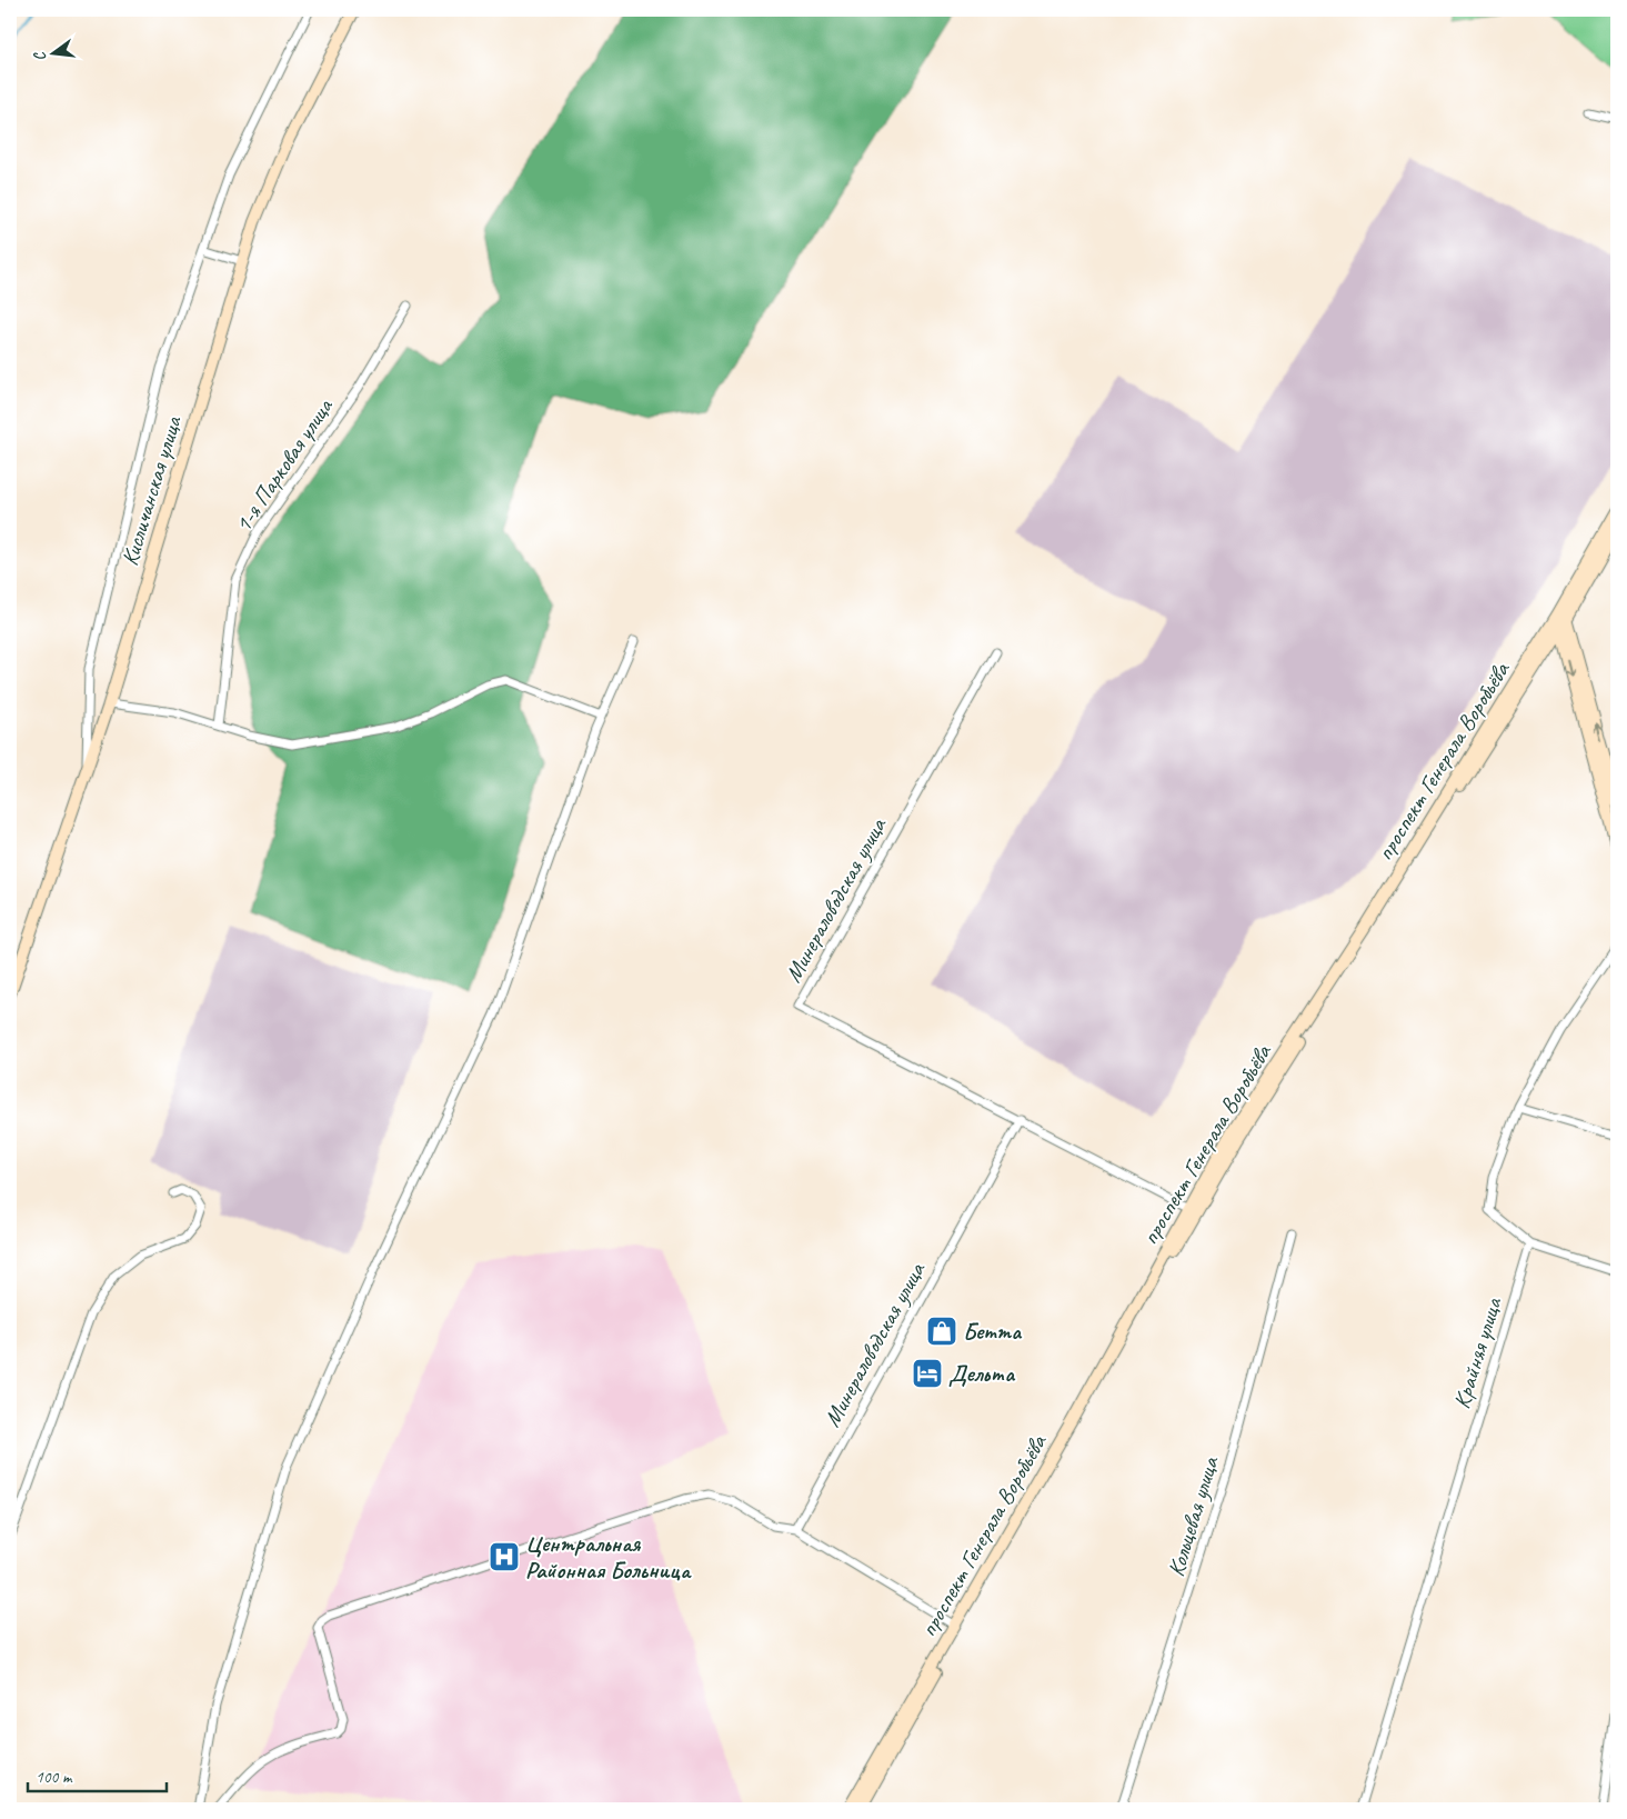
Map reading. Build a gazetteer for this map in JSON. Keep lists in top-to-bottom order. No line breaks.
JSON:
{"streets":{"main road":["Кисличанская улица","проспект Генерала Воробьёва"],"street":["1-я Парковая улица","Минераловодская улица","Крайняя улица","Кольцевая улица"]},"crossings":[["проспект Генерала Воробьёва","Минераловодская улица"]],"places":{"shop":["Бетта"],"hotel":["Дельта"],"hospital":["Центральная Районная Больница"]},"scale_bar":"100 m","north":"left"}
